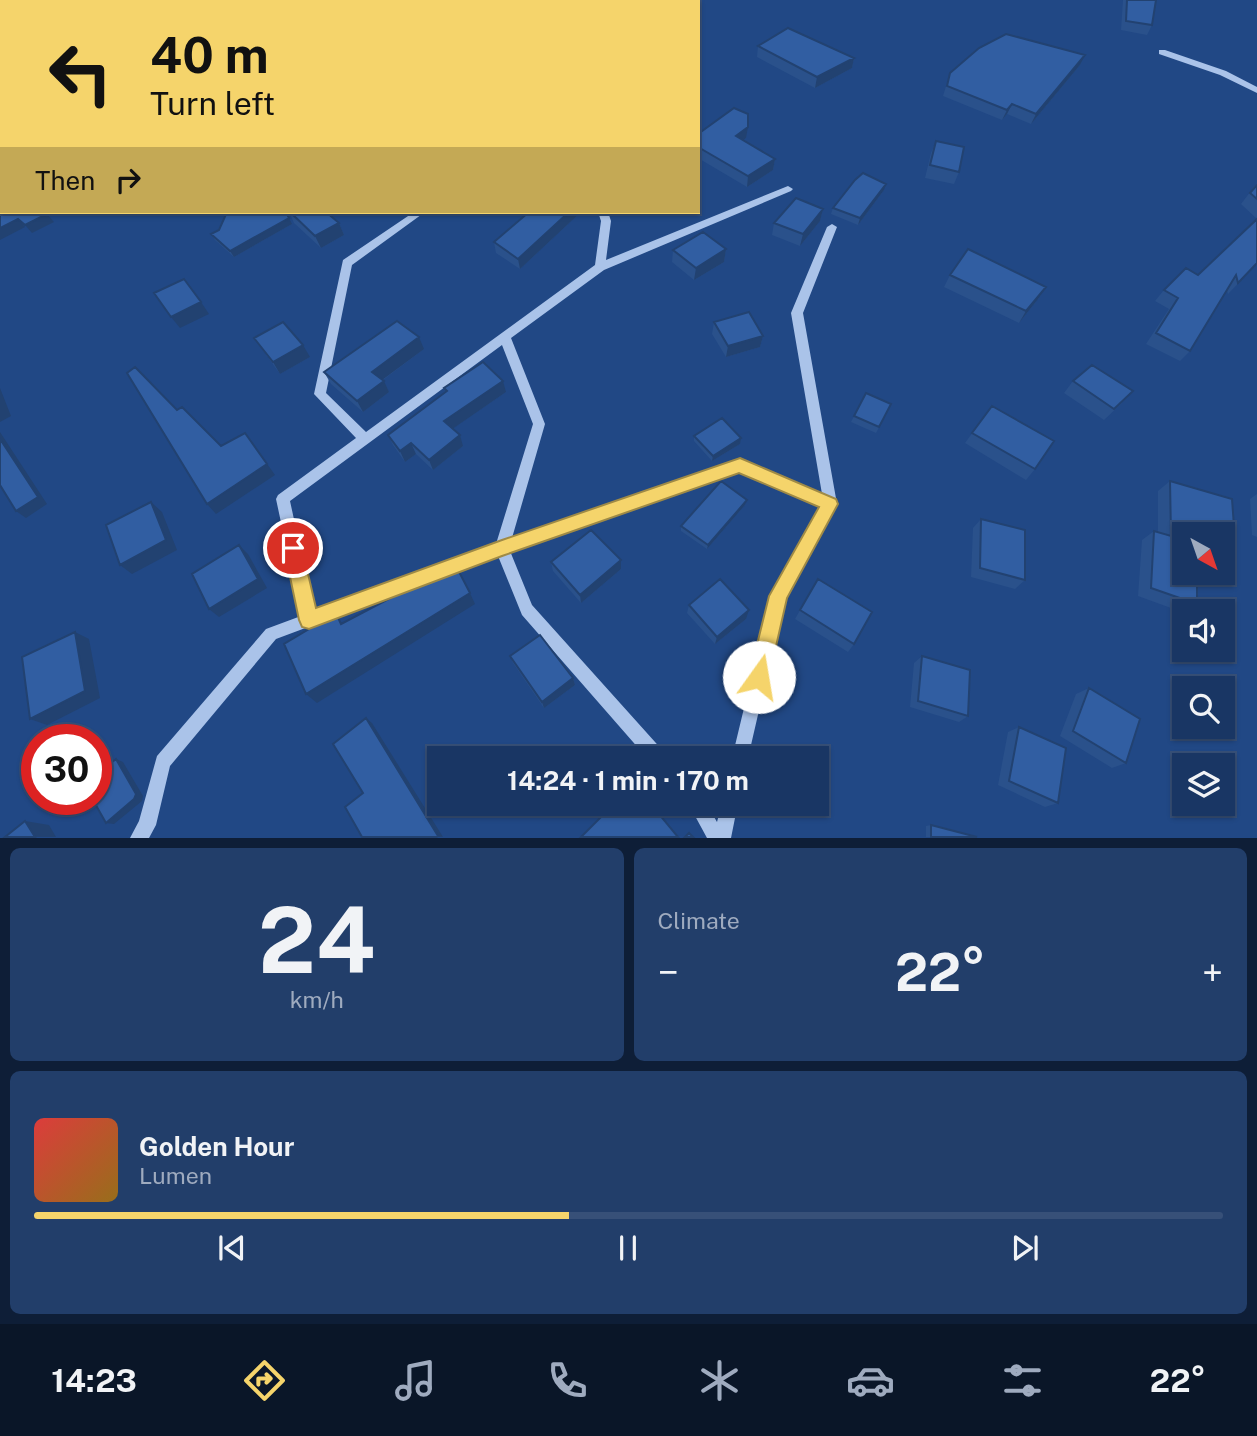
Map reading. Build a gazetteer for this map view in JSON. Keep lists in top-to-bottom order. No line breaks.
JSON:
{"north":"bottom right","page":{"turn":["40 m","Turn left"],"then":"Then","limit":"30","trip":"14:24 · 1 min · 170 m","tile":[["24","km/h"],"Climate"],"heat":["−","22°","+"],"song":["Golden Hour","Lumen"],"tabs":["14:23","22°"]}}
